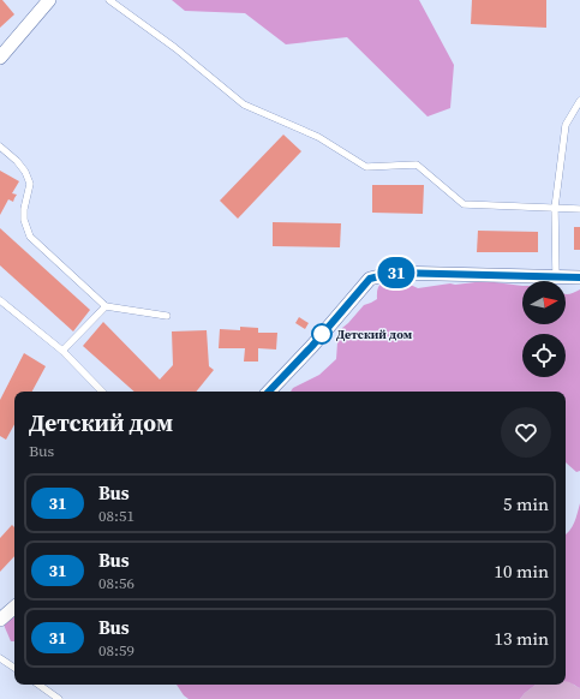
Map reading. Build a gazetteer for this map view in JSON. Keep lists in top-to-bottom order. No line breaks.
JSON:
{"places":["Детский дом"],"lines":["bus line 31"],"north":"right","page":{"on_map":"31","heading":["Детский дом","Bus"],"list":[{"mark":"31","name":"Bus","note":"08:51","value":"5 min"},{"mark":"31","name":"Bus","note":"08:56","value":"10 min"},{"mark":"31","name":"Bus","note":"08:59","value":"13 min"}]}}
